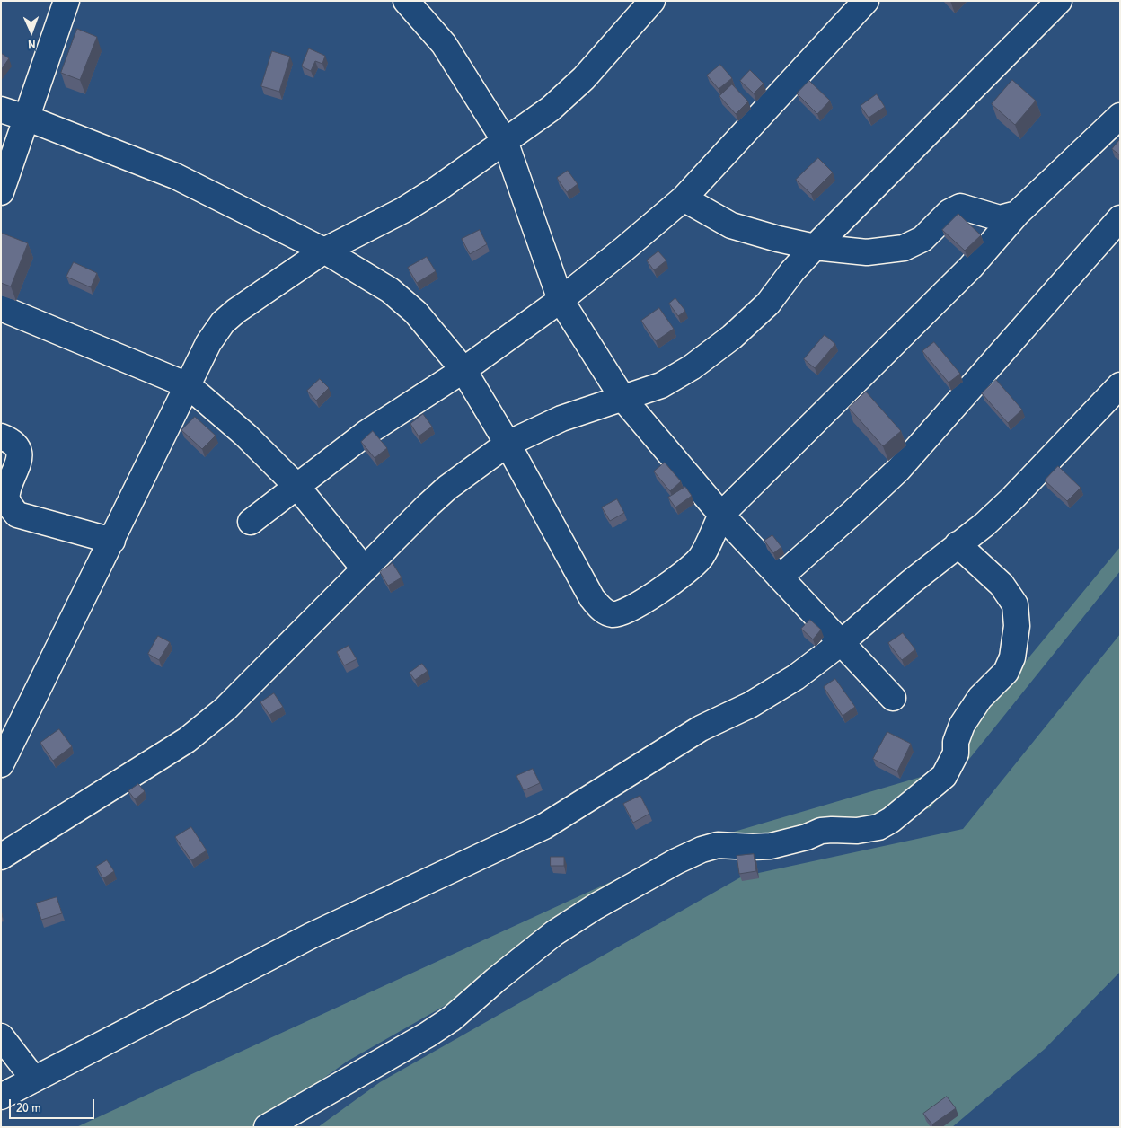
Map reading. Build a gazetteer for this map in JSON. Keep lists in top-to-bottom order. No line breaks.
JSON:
{"scale_bar":"20 m","north":"bottom"}
